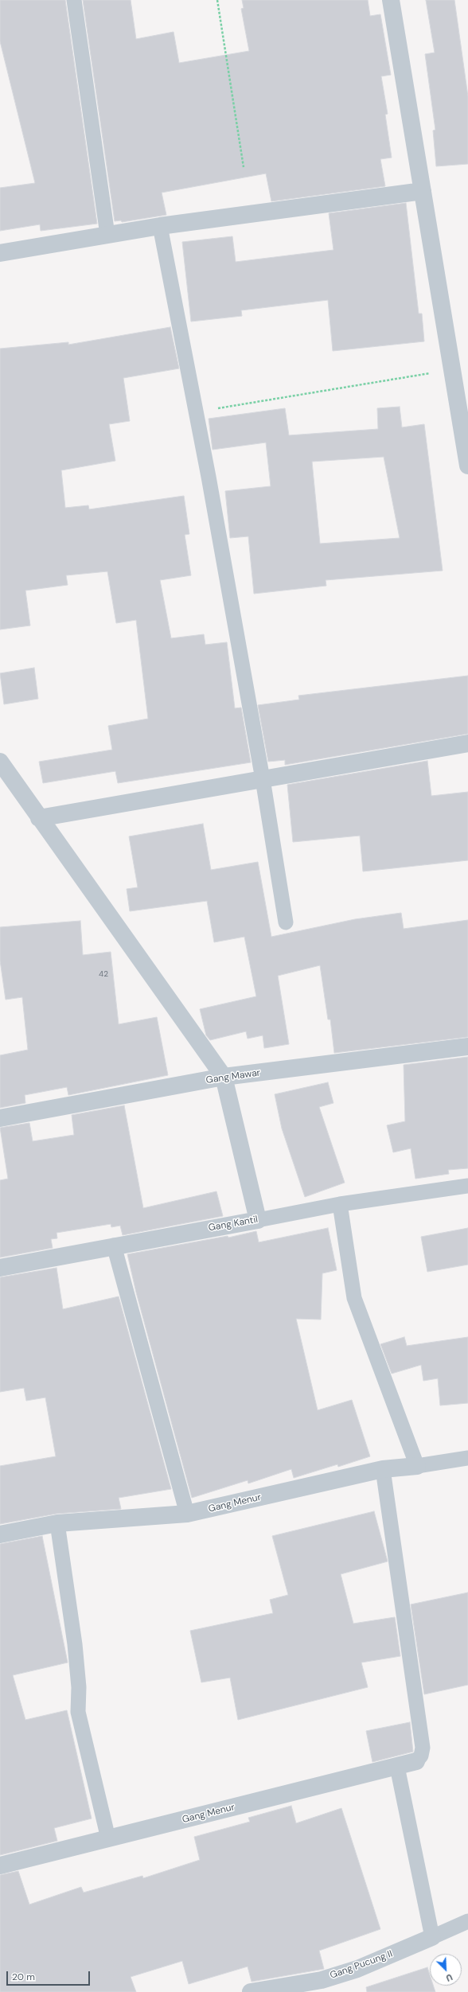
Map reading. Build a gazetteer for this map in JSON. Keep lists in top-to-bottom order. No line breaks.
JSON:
{"streets":{"street":["Gang Mawar","Gang Kantil","Gang Menur","Gang Pucung II"]},"house_numbers":["42"],"scale_bar":"20 m","north":"bottom right"}
